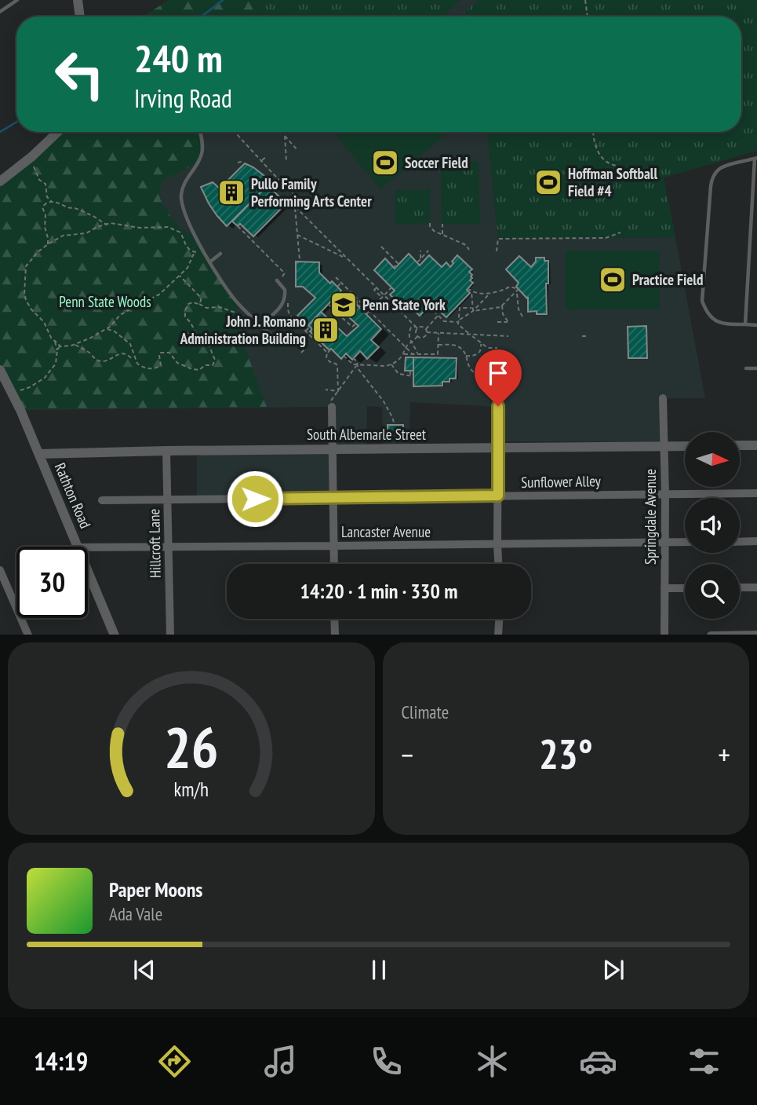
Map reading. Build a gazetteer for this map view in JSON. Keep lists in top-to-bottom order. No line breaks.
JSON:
{"streets":{"street":["South Albemarle Street","Sunflower Alley","Rathton Road","Springdale Avenue","Lancaster Avenue","Hillcroft Lane"]},"crossings":[["South Albemarle Street","Rathton Road"],["South Albemarle Street","Springdale Avenue"],["South Albemarle Street","Hillcroft Lane"],["Sunflower Alley","Springdale Avenue"],["Sunflower Alley","Hillcroft Lane"],["Springdale Avenue","Lancaster Avenue"],["Lancaster Avenue","Hillcroft Lane"]],"parks":["Penn State Woods"],"places":{"sports":["Soccer Field","Hoffman Softball Field #4","Practice Field"],"building":["Pullo Family Performing Arts Center","John J. Romano Administration Building"],"school or university":["Penn State York"]},"north":"right","page":{"turn":["240 m","Irving Road"],"limit":"30","trip":"14:20 · 1 min · 330 m","tile":"Climate","heat":["−","23°","+"],"song":["Paper Moons","Ada Vale"],"tabs":"14:19","gauge":["26","km/h"]}}
